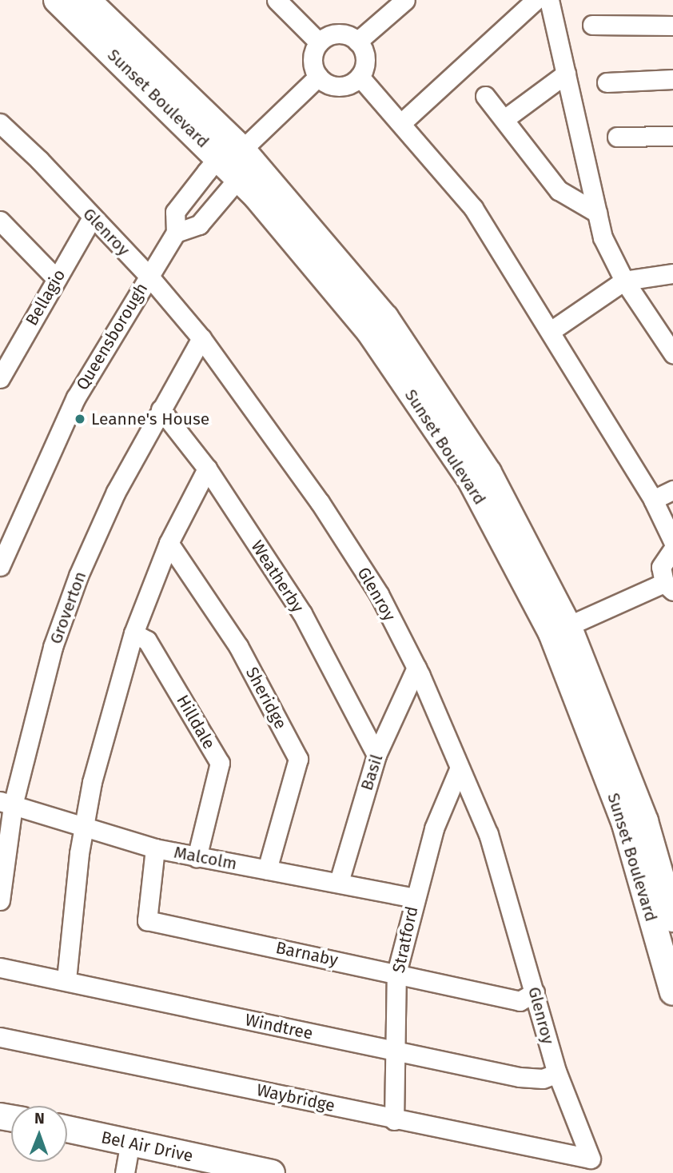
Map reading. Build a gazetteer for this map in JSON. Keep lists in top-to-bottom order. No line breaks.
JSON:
{"streets":{"main road":["Sunset Boulevard","Bel Air Drive"],"street":["Glenroy","Bellagio","Queensborough","Weatherby","Groverton","Sheridge","Hilldale","Basil","Malcolm","Stratford","Barnaby","Windtree","Waybridge"]},"crossings":[["Glenroy","Bellagio"],["Glenroy","Queensborough"],["Glenroy","Groverton"],["Glenroy","Basil"],["Glenroy","Stratford"],["Glenroy","Barnaby"],["Glenroy","Windtree"],["Glenroy","Waybridge"],["Weatherby","Groverton"],["Weatherby","Basil"],["Groverton","Malcolm"],["Sheridge","Malcolm"],["Hilldale","Malcolm"],["Basil","Malcolm"],["Malcolm","Stratford"],["Malcolm","Barnaby"],["Stratford","Barnaby"],["Stratford","Windtree"],["Stratford","Waybridge"]],"places":["Leanne's House"],"north":"top"}
